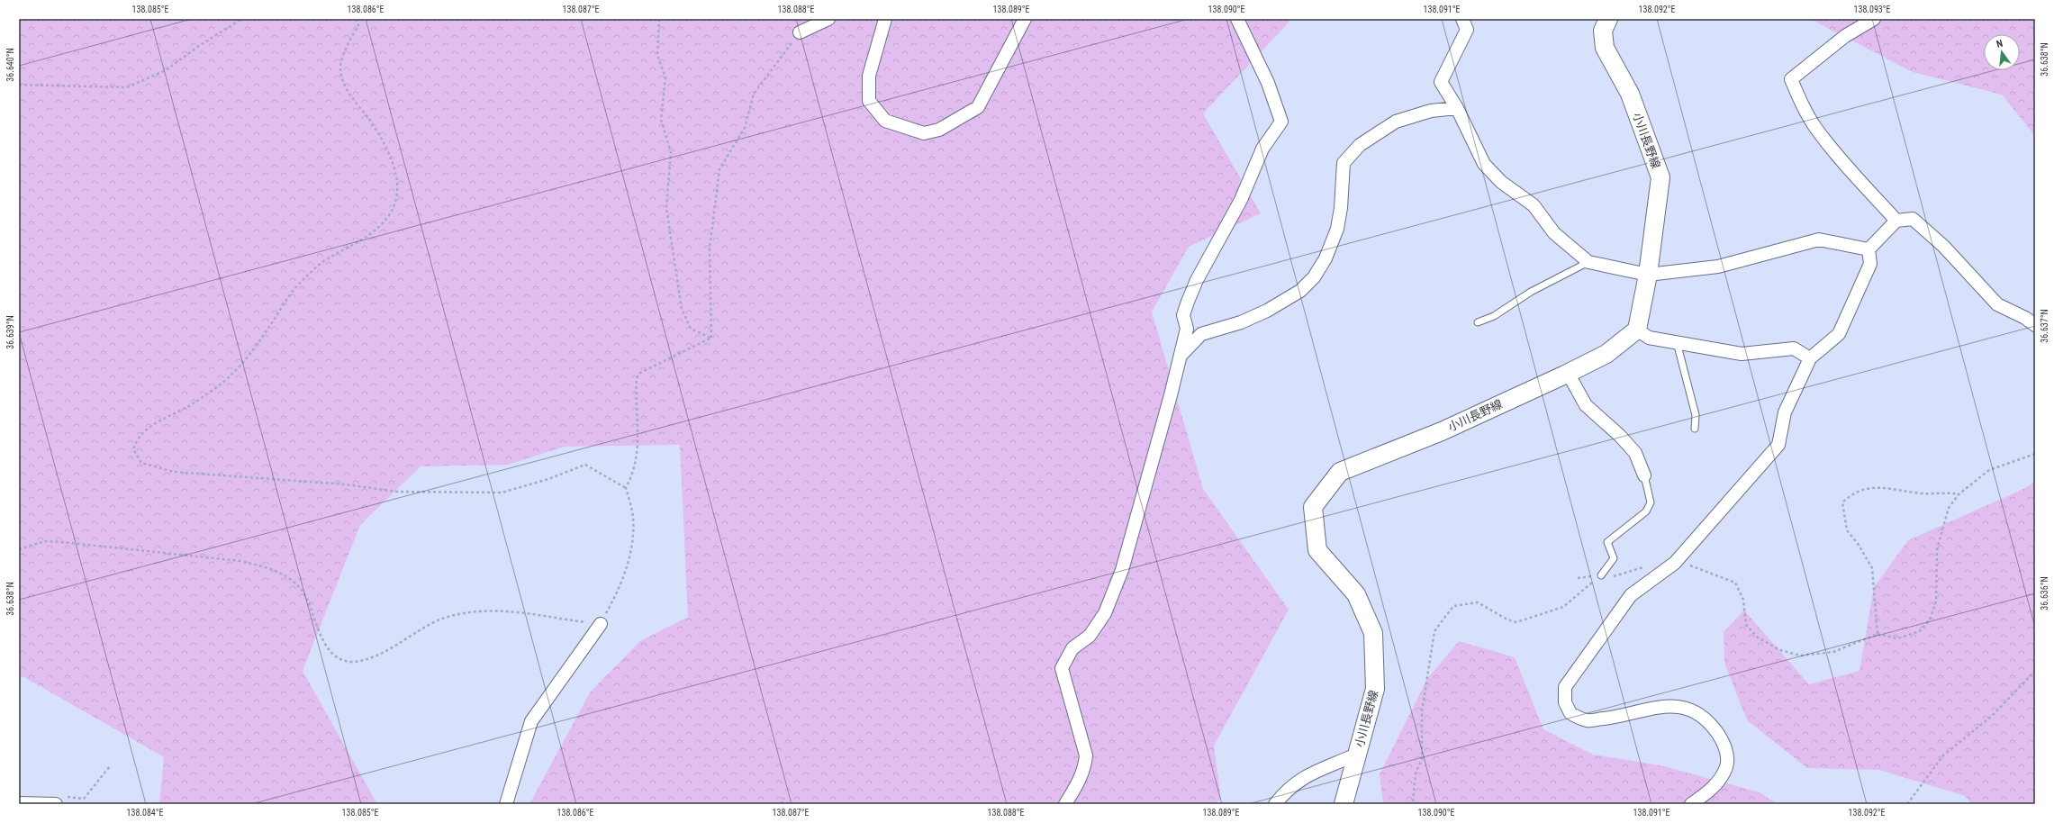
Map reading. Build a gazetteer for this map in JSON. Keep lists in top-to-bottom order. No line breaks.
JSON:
{"streets":{"main road":["小川長野線"]},"north":"top","coordinates":["138.085°E","138.086°E","138.087°E","138.088°E","138.089°E","138.090°E","138.091°E","138.092°E","138.093°E","36.638°N","36.640°N","36.637°N","36.639°N","36.636°N","138.084°E"]}
